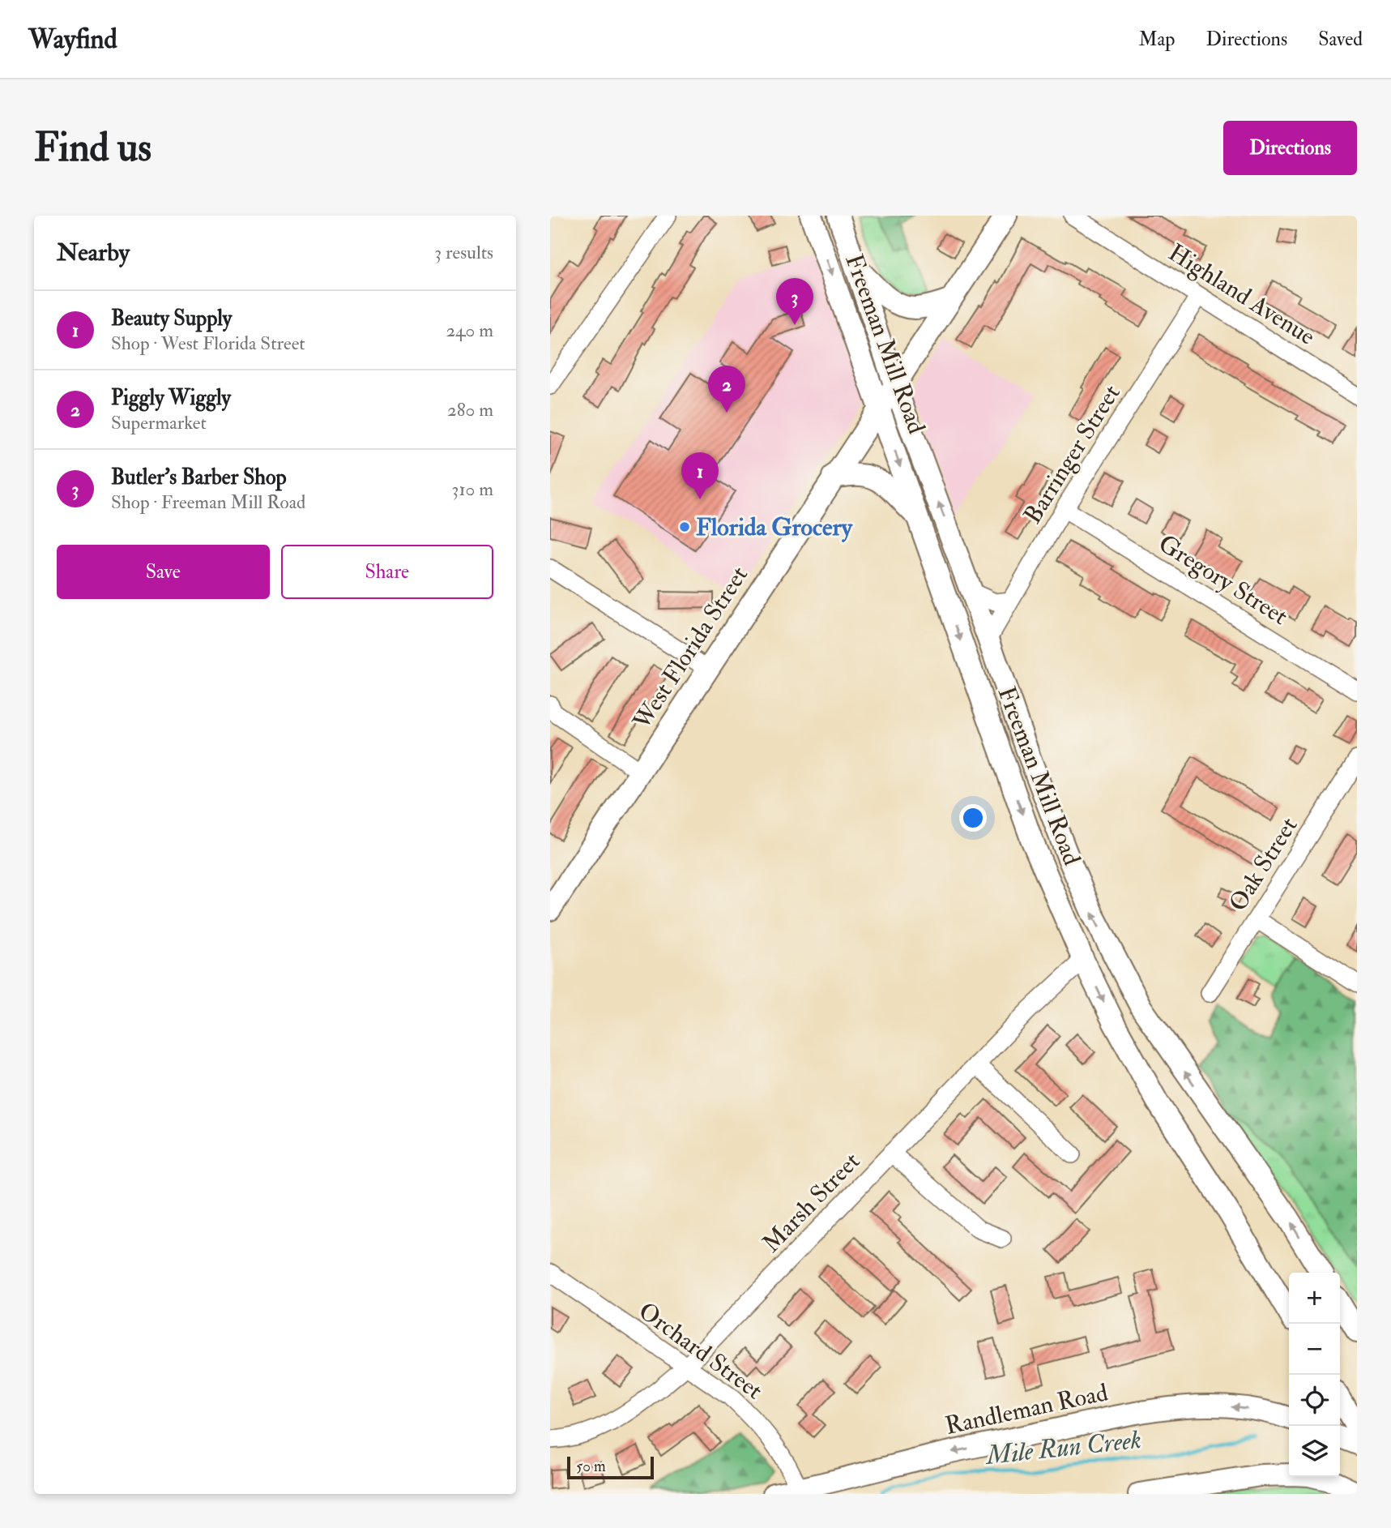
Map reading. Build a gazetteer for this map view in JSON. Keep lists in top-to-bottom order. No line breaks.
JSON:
{"streets":{"main road":["Freeman Mill Road","West Florida Street","Randleman Road"],"street":["Highland Avenue","Barringer Street","Gregory Street","Oak Street","Marsh Street","Orchard Street"]},"crossings":[["Highland Avenue","Barringer Street"],["Freeman Mill Road","Barringer Street"],["Freeman Mill Road","West Florida Street"],["Freeman Mill Road","Marsh Street"],["Barringer Street","Gregory Street"],["Marsh Street","Orchard Street"],["Orchard Street","Randleman Road"]],"one_way":["Randleman Road"],"water":["Mile Run Creek"],"places":["Florida Grocery"],"scale_bar":"50 m","page":{"header":"Wayfind","nav":["Map","Directions","Saved"],"buttons":["Directions",["Save","Share"]],"title":"Find us","heading":["Nearby","3 results"],"pins":["3","2","1"],"list":[{"mark":"1","name":"Beauty Supply","note":"Shop · West Florida Street","value":"240 m"},{"mark":"2","name":"Piggly Wiggly","note":"Supermarket","value":"280 m"},{"mark":"3","name":"Butler's Barber Shop","note":"Shop · Freeman Mill Road","value":"310 m"}],"map_buttons":["+","−"],"scale":"50 m"}}
